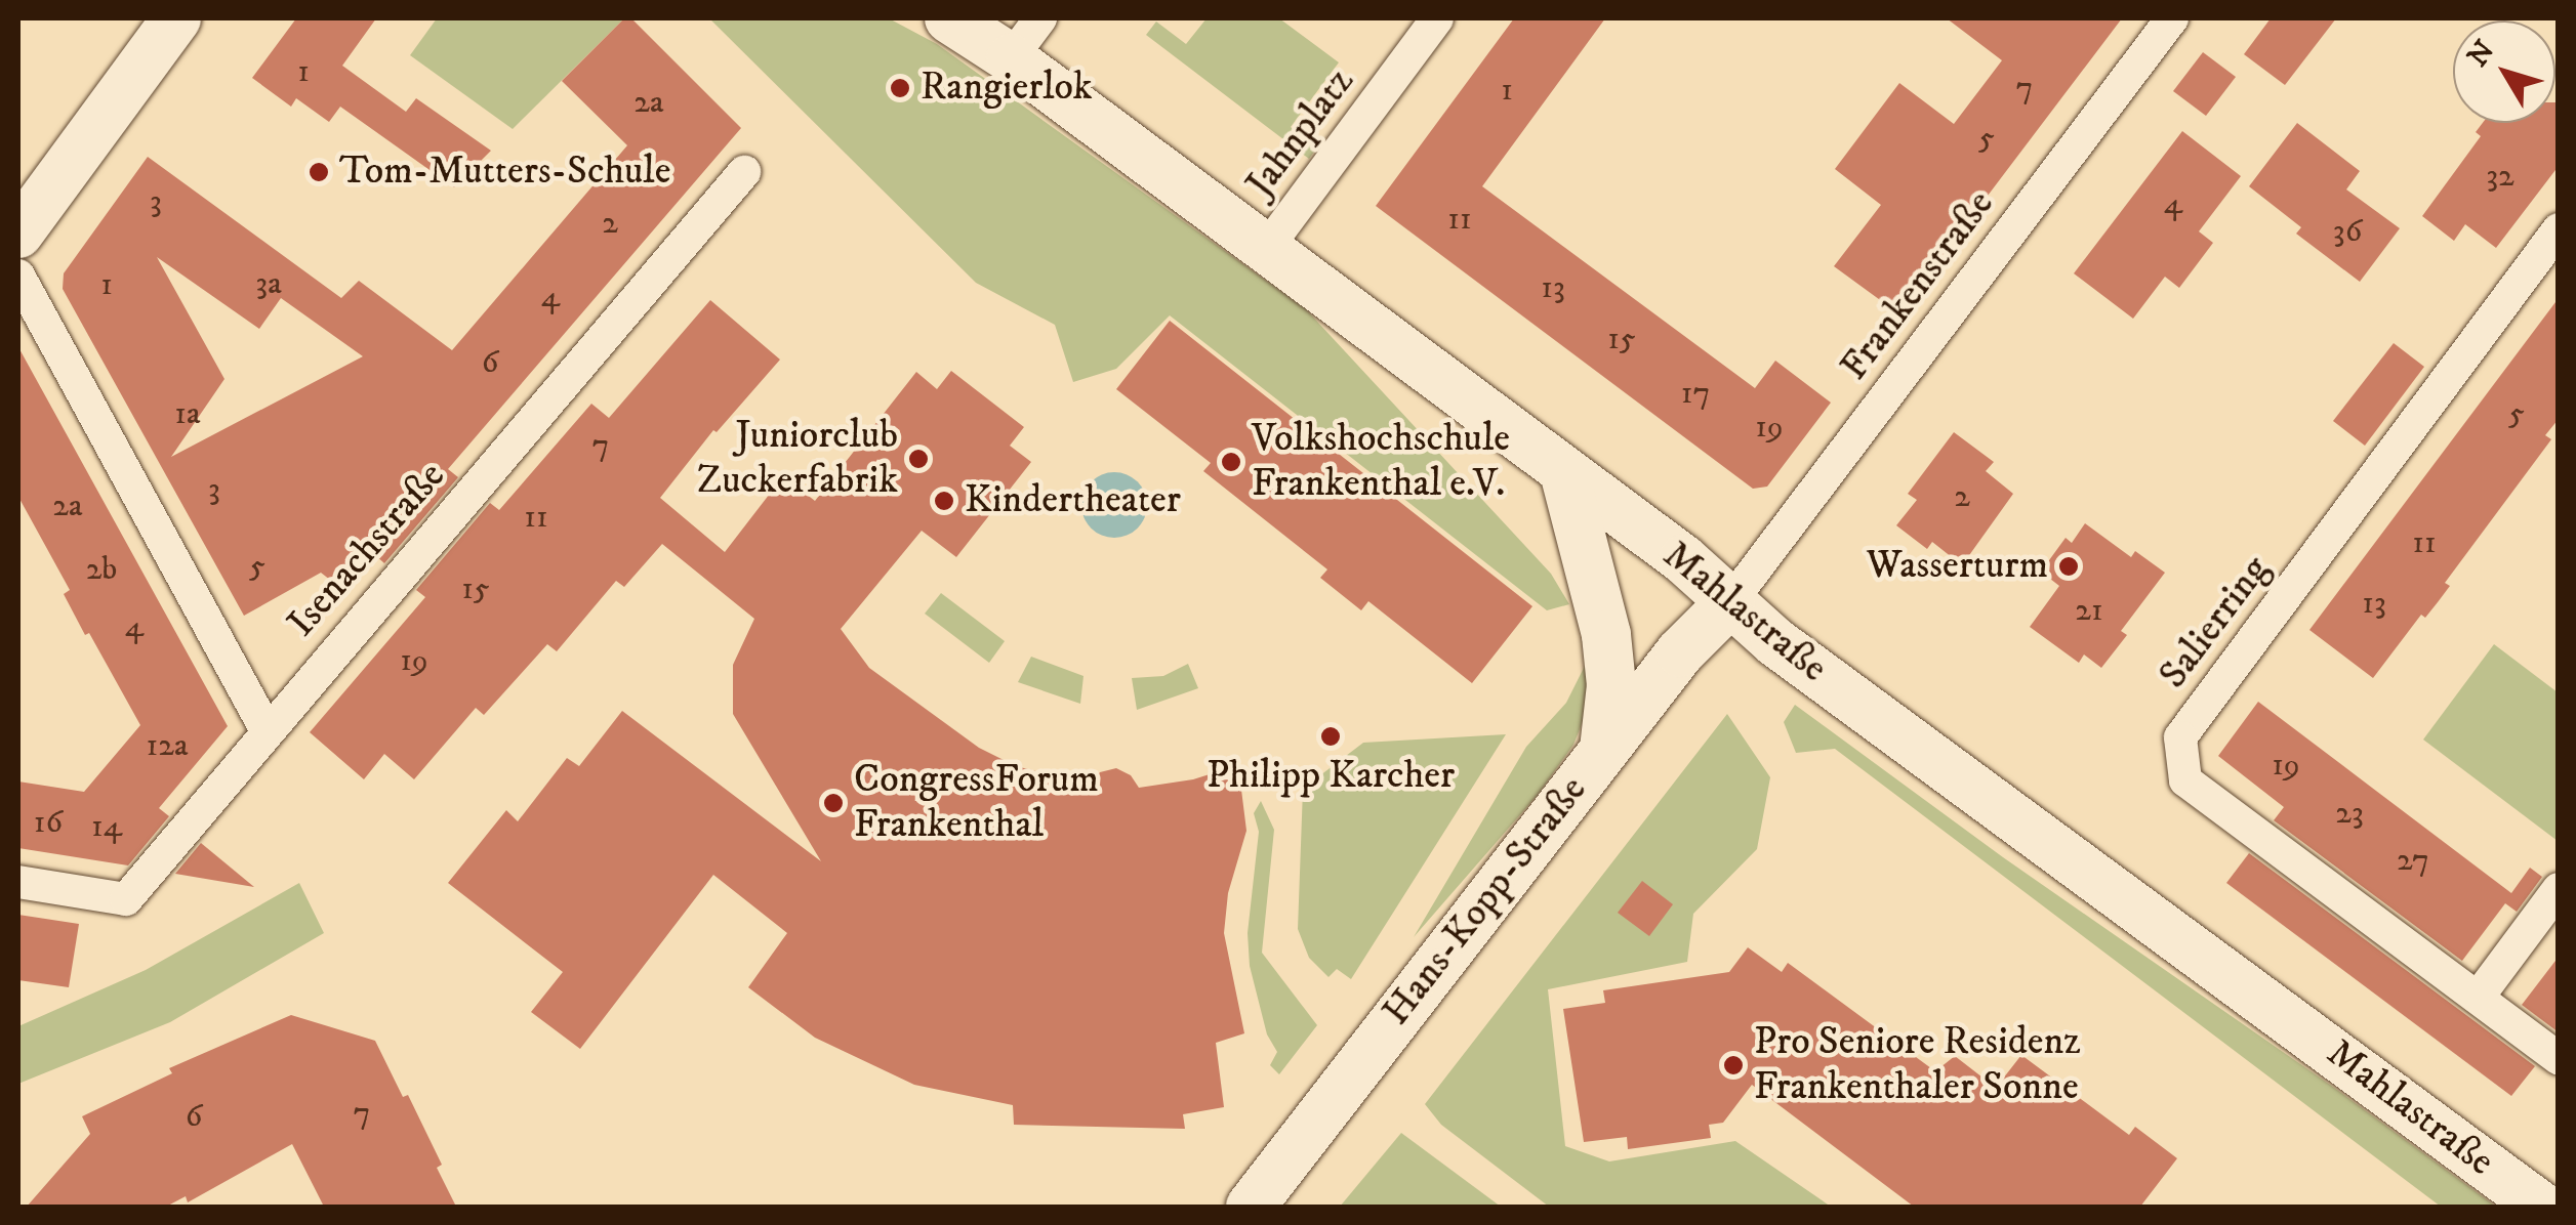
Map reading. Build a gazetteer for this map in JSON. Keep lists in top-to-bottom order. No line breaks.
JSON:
{"streets":{"main road":["Mahlastraße","Hans-Kopp-Straße"],"street":["Jahnplatz","Frankenstraße","Isenachstraße","Salierring"]},"crossings":[["Jahnplatz","Mahlastraße"],["Frankenstraße","Mahlastraße"],["Frankenstraße","Hans-Kopp-Straße"],["Mahlastraße","Hans-Kopp-Straße"]],"places":["Rangierlok","Tom-Mutters-Schule","Juniorclub Zuckerfabrik","Volkshochschule Frankenthal e.V.","Kindertheater","Wasserturm","Philipp Karcher","CongressForum Frankenthal","Pro Seniore Residenz Frankenthaler Sonne"],"house_numbers":["1","7","1","2a","5","32","3","4","11","2","36","3a","1","13","4","15","6","17","1a","5","19","7","3","2","2a","11","11","5","2b","15","13","21","4","19","12a","19","23","16","14","27","7","6"],"north":"top left"}
